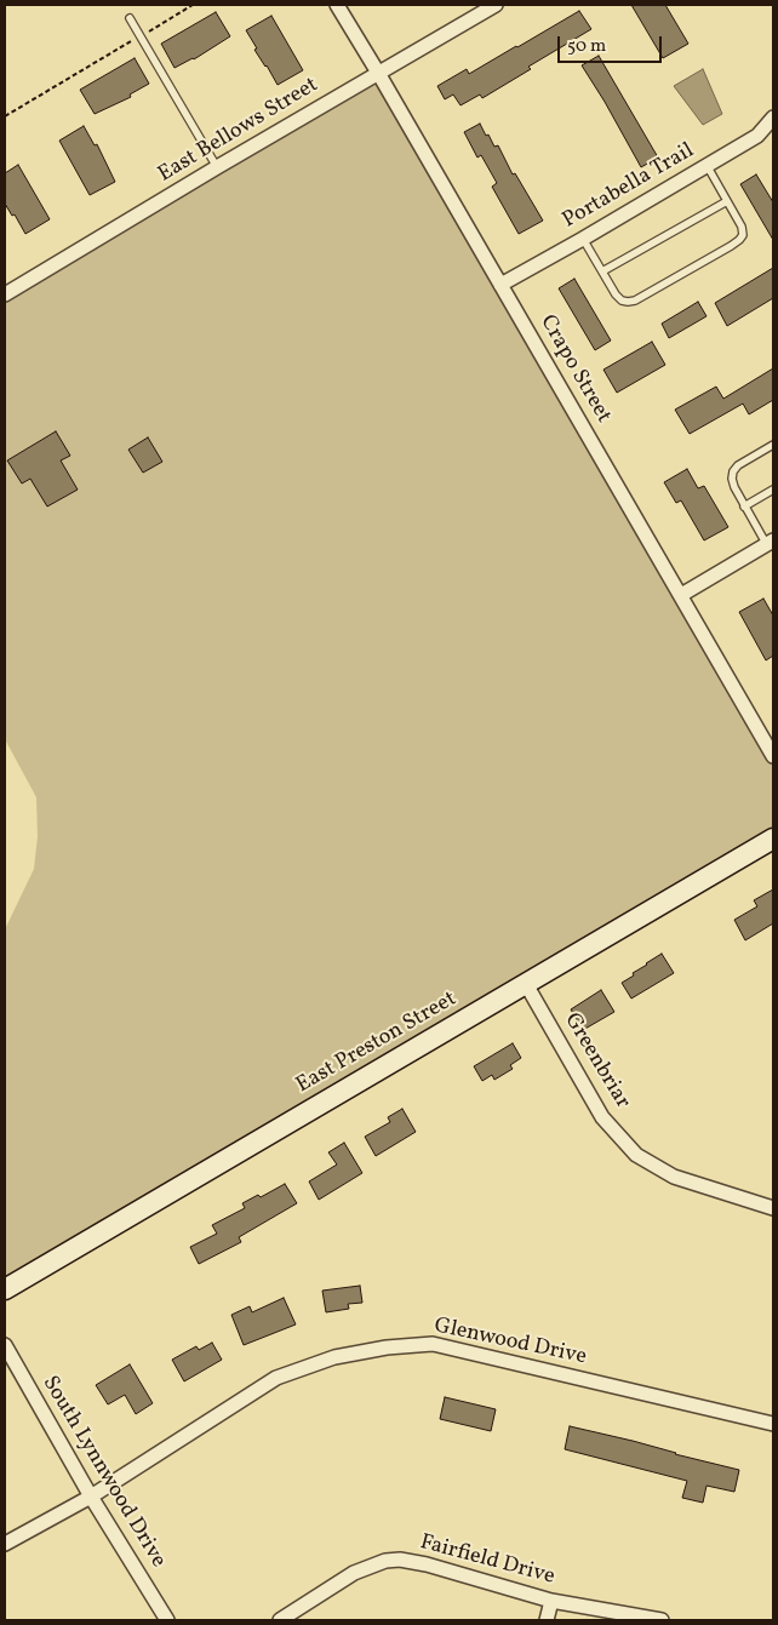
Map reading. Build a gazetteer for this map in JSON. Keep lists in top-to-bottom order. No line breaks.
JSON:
{"streets":{"street":["East Bellows Street","Portabella Trail","Crapo Street","East Preston Street","Greenbriar","Glenwood Drive","South Lynnwood Drive","Fairfield Drive"]},"crossings":[["East Bellows Street","Crapo Street"],["Portabella Trail","Crapo Street"],["East Preston Street","Greenbriar"],["Glenwood Drive","South Lynnwood Drive"]],"scale_bar":"50 m"}
